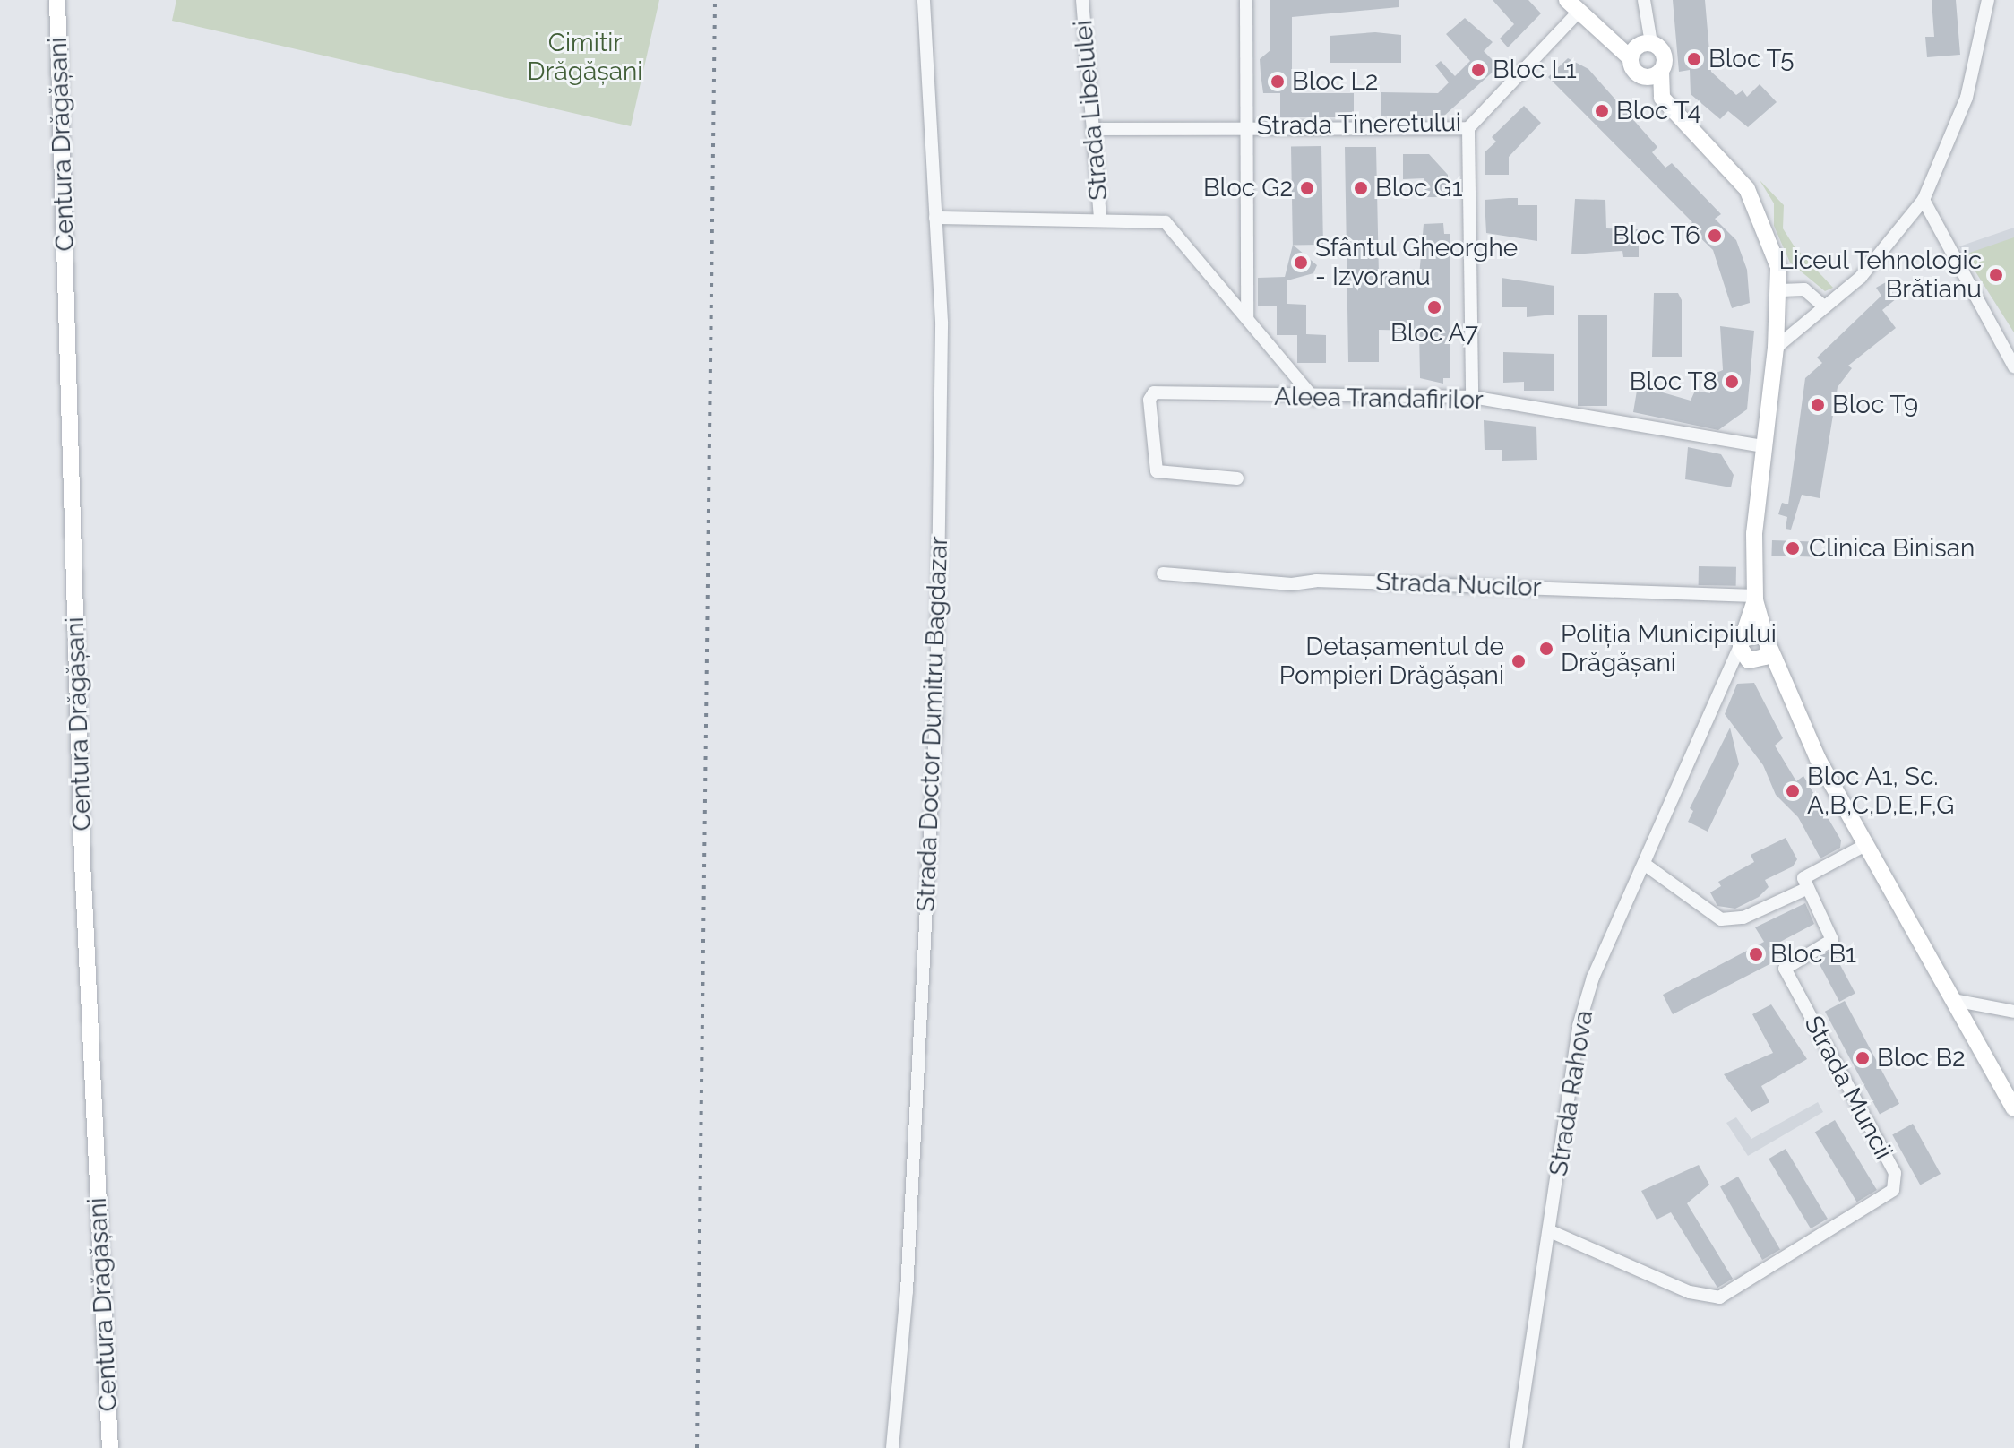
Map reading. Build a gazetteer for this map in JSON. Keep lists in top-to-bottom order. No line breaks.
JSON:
{"streets":{"main road":["Centura Drăgășani"],"street":["Strada Libelulei","Strada Tineretului","Aleea Trandafirilor","Strada Nucilor","Strada Doctor Dumitru Bagdazar","Strada Muncii","Strada Rahova"]},"crossings":[["Strada Libelulei","Strada Tineretului"],["Strada Muncii","Strada Rahova"]],"parks":["Cimitir Drăgășani"],"places":["Bloc T5","Bloc L1","Bloc L2","Bloc T4","Bloc G2","Bloc G1","Bloc T6","Sfântul Gheorghe - Izvoranu","Liceul Tehnologic Brătianu","Bloc A7","Bloc T8","Bloc T9","Clinica Binisan","Poliția Municipiului Drăgășani","Detașamentul de Pompieri Drăgășani","Bloc A1, Sc. A,B,C,D,E,F,G","Bloc B1","Bloc B2"]}
